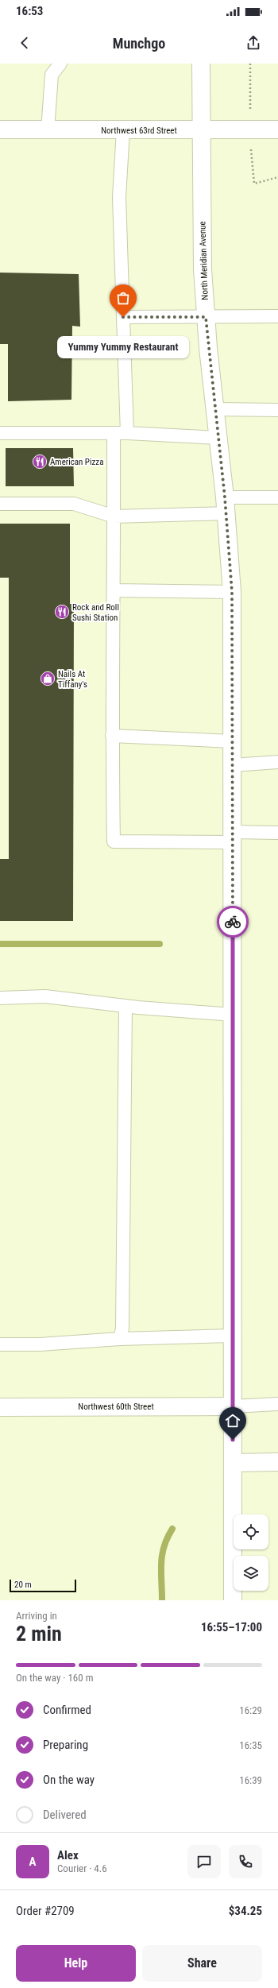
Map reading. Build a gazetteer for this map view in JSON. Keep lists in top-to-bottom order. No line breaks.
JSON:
{"streets":{"main road":["Northwest 63rd Street","North Meridian Avenue","Northwest 60th Street"]},"crossings":[["Northwest 63rd Street","North Meridian Avenue"],["North Meridian Avenue","Northwest 60th Street"]],"places":{"other":["Yummy Yummy Restaurant"],"restaurant":["American Pizza","Rock and Roll Sushi Station"],"shop":["Nails At Tiffany's"]},"scale_bar":"20 m","page":{"status":"16:53","header":"Munchgo","bubble":"Yummy Yummy Restaurant","scale":"20 m","heading":["2 min","Arriving in","16:55–17:00"],"panel":["Alex","Courier · 4.6","Order #2709","$34.25"],"bar":"On the way · 160 m","list":[["Confirmed","16:29"],["Preparing","16:35"],["On the way","16:39"],"Delivered"],"round":"A","buttons":["Help","Share"]}}
